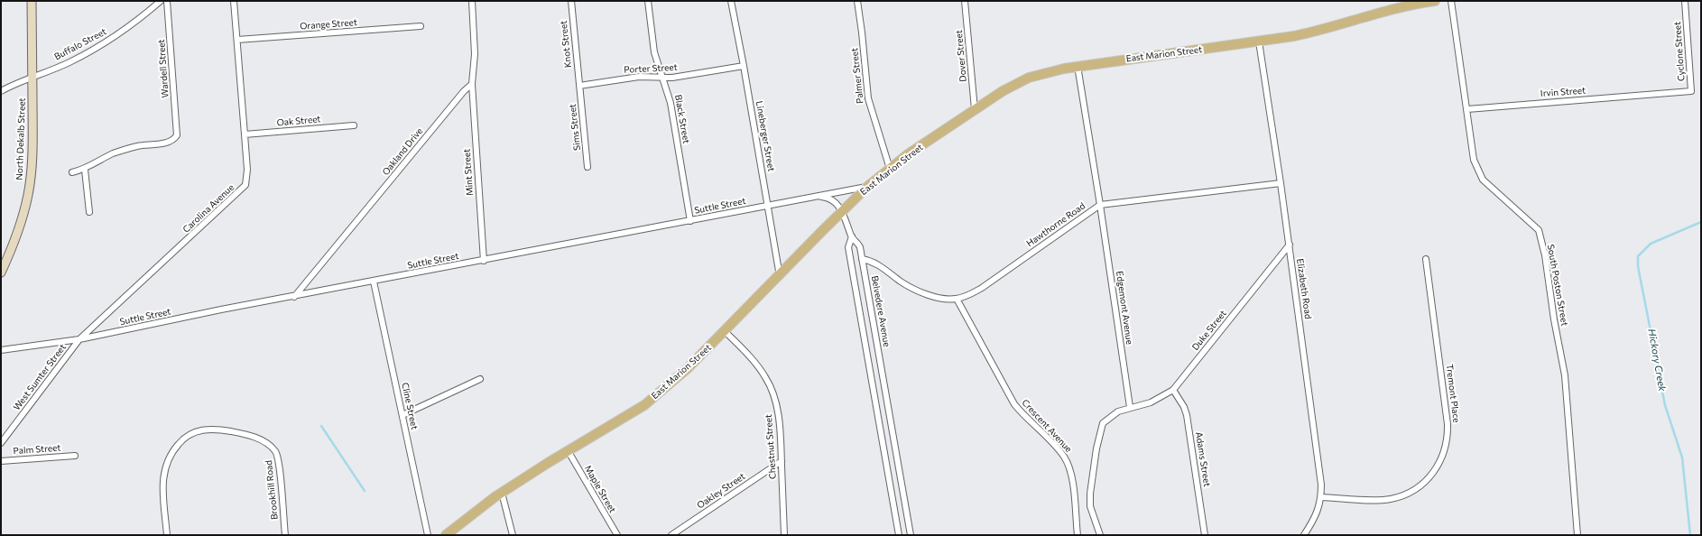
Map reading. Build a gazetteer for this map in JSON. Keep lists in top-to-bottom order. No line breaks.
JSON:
{"streets":{"main road":["East Marion Street","North Dekalb Street"],"street":["Orange Street","Buffalo Street","Knot Street","Cyclone Street","Dover Street","Wardell Street","Porter Street","Palmer Street","Irvin Street","Black Street","Oak Street","Sims Street","Lineberger Street","Oakland Drive","Mint Street","Suttle Street","Carolina Avenue","Hawthorne Road","South Poston Street","Elizabeth Road","Edgemont Avenue","Belvedere Avenue","Duke Street","West Sumter Street","Tremont Place","Cline Street","Crescent Avenue","Chestnut Street","Palm Street","Adams Street","Maple Street","Brookhill Road","Oakley Street"]},"crossings":[["Orange Street","Carolina Avenue"],["Buffalo Street","North Dekalb Street"],["Knot Street","Porter Street"],["Knot Street","Sims Street"],["Cyclone Street","Irvin Street"],["East Marion Street","Dover Street"],["East Marion Street","Palmer Street"],["East Marion Street","Lineberger Street"],["East Marion Street","Suttle Street"],["East Marion Street","Elizabeth Road"],["East Marion Street","Edgemont Avenue"],["East Marion Street","Belvedere Avenue"],["East Marion Street","Chestnut Street"],["East Marion Street","Maple Street"],["Porter Street","Black Street"],["Porter Street","Sims Street"],["Porter Street","Lineberger Street"],["Irvin Street","South Poston Street"],["Black Street","Suttle Street"],["Oak Street","Carolina Avenue"],["Lineberger Street","Suttle Street"],["Oakland Drive","Mint Street"],["Oakland Drive","Suttle Street"],["Mint Street","Suttle Street"],["Suttle Street","Carolina Avenue"],["Suttle Street","West Sumter Street"],["Suttle Street","Cline Street"],["Carolina Avenue","West Sumter Street"],["Hawthorne Road","Elizabeth Road"],["Hawthorne Road","Edgemont Avenue"],["Hawthorne Road","Belvedere Avenue"],["Hawthorne Road","Crescent Avenue"],["Elizabeth Road","Duke Street"],["Elizabeth Road","Tremont Place"],["Edgemont Avenue","Duke Street"],["Duke Street","Adams Street"],["Chestnut Street","Oakley Street"]],"water":["Hickory Creek"]}
